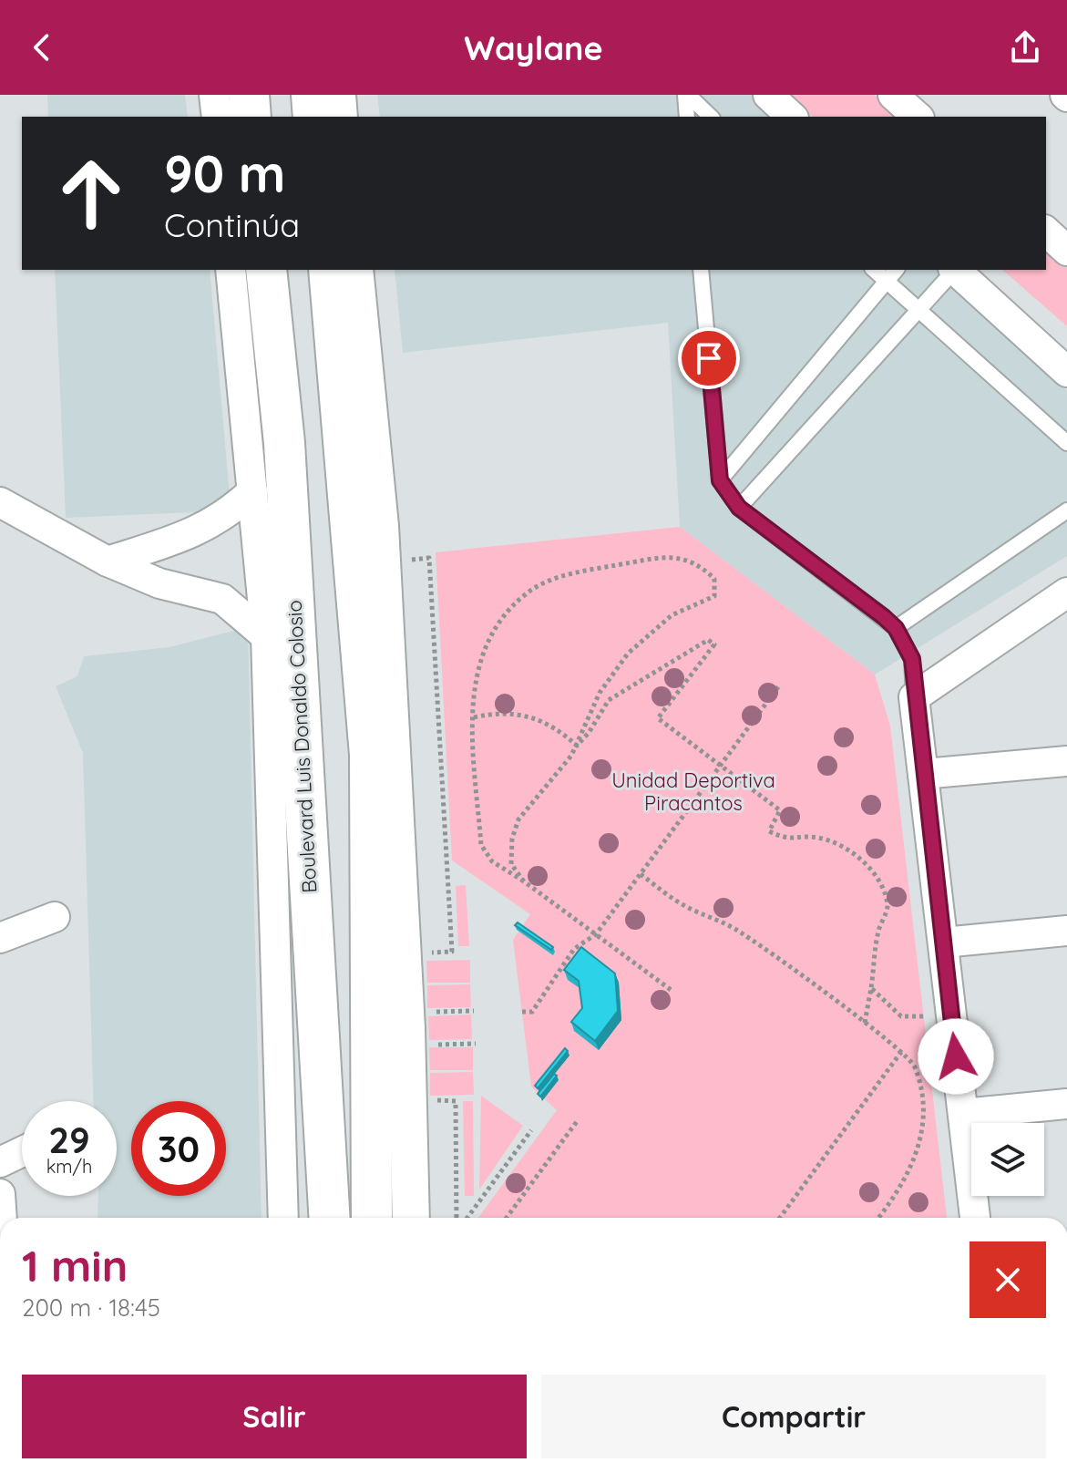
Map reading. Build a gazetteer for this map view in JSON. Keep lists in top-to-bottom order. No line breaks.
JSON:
{"streets":{"main road":["Boulevard Luis Donaldo Colosio"]},"parks":["Unidad Deportiva Piracantos"],"page":{"header":"Waylane","turn":["90 m","Continúa"],"speed":"29 km/h","limit":"30","heading":["1 min","200 m · 18:45"],"buttons":["Salir","Compartir"]}}
